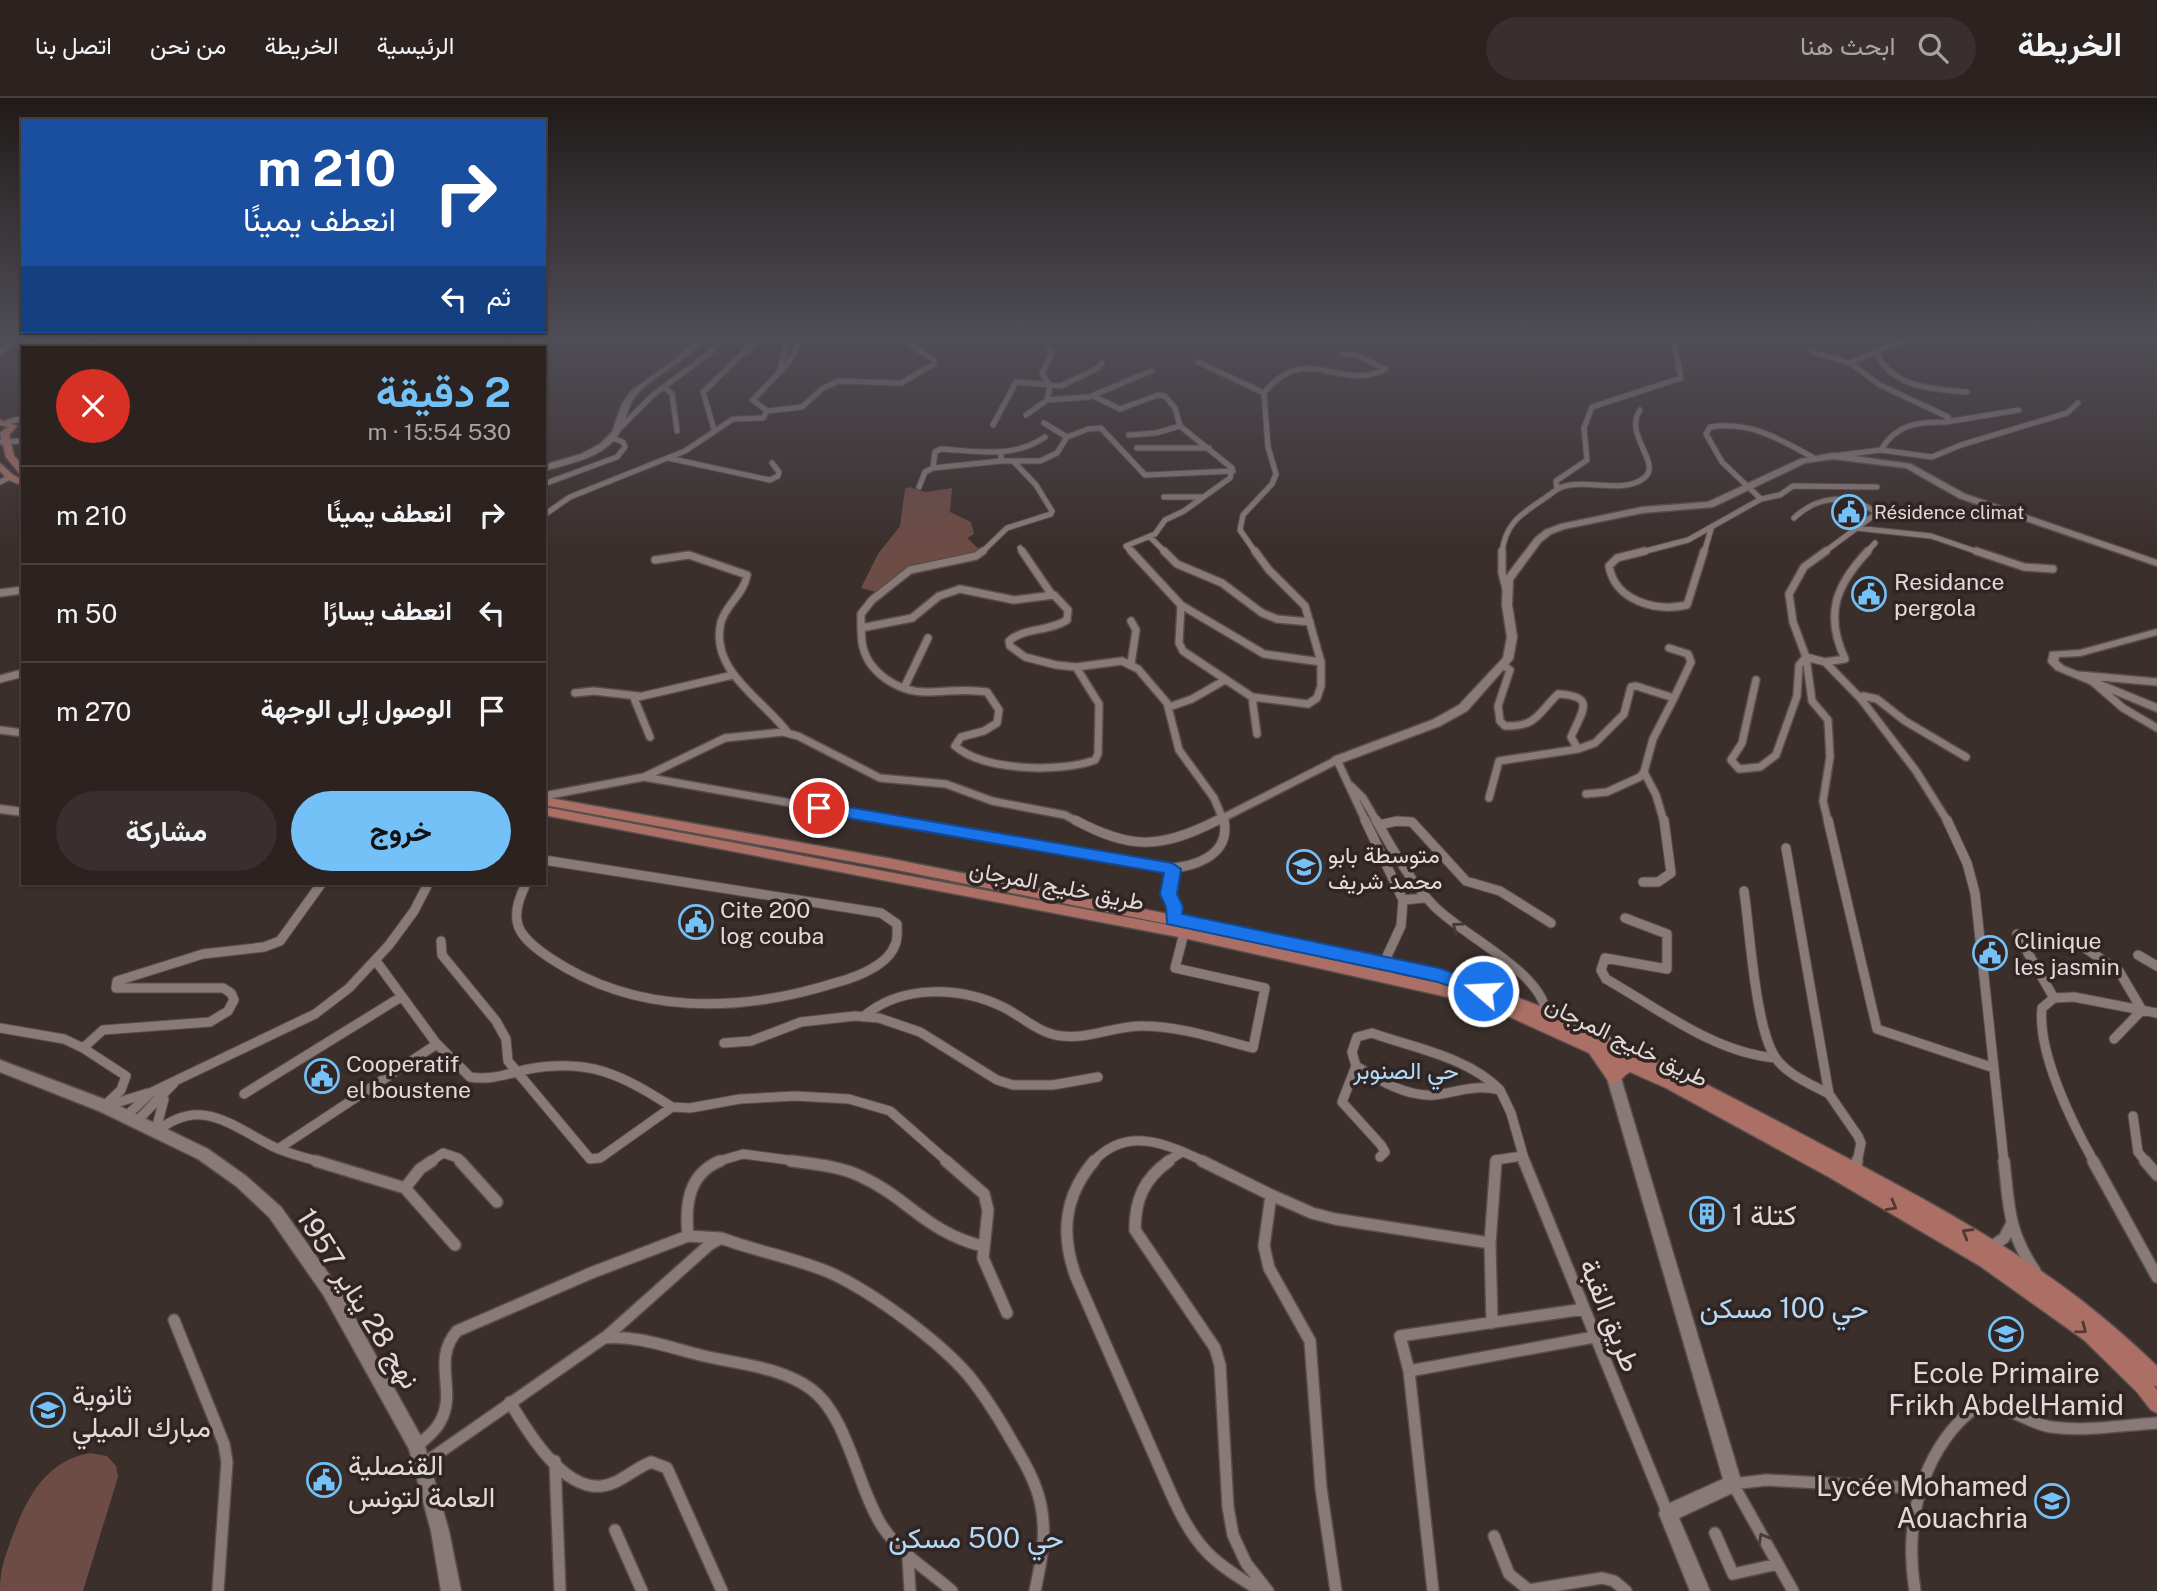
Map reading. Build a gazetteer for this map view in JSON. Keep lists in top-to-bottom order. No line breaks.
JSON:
{"streets":{"main road":["طريق خليج المرجان"],"street":["نهج 28 يناير 1957","طريق القبة"]},"districts":["حي الصنوبر","حي 100 مسكن","حي 500 مسكن"],"places":{"public building":["Résidence climat","Residance pergola","Cite 200 log couba","Clinique les jasmin","Cooperatif el boustene","القنصلية العامة لتونس"],"school or university":["متوسطة بابو محمد شريف","Ecole Primaire Frikh AbdelHamid","ثانوية مبارك الميلي","Lycée Mohamed Aouachria"],"building":["كتلة 1"]},"page":{"header":"الخريطة","search":"ابحث هنا","nav":["الرئيسية","الخريطة","من نحن","اتصل بنا"],"turn":["210 m","انعطف يمينًا"],"then":"ثم","heading":["2 دقيقة","530 m · 15:54"],"list":[{"name":"انعطف يمينًا","value":"210 m"},{"name":"انعطف يسارًا","value":"50 m"},{"name":"الوصول إلى الوجهة","value":"270 m"}],"buttons":["خروج","مشاركة"]}}
